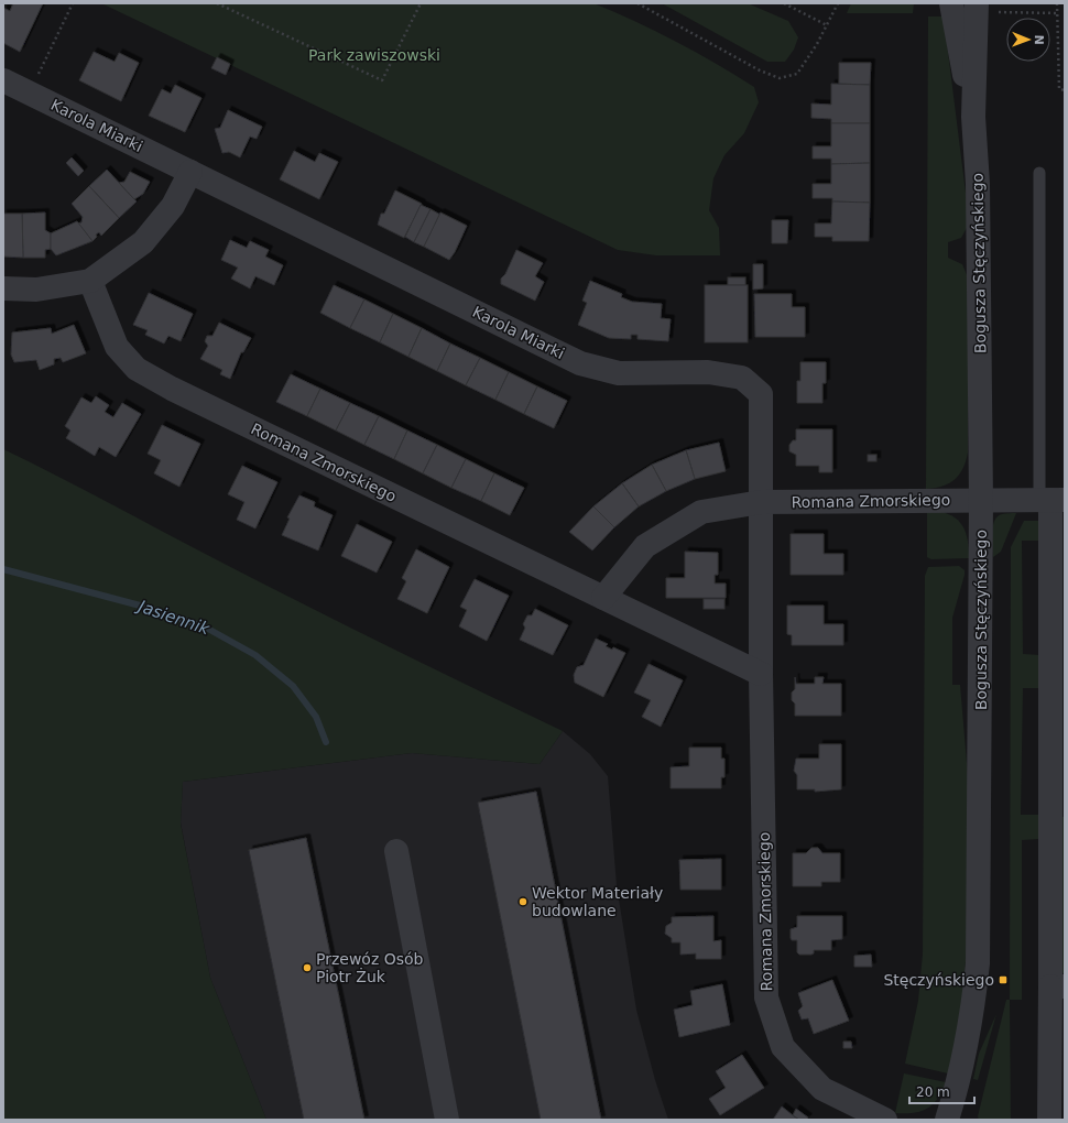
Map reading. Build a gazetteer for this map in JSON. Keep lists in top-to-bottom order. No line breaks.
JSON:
{"streets":{"street":["Karola Miarki","Bogusza Stęczyńskiego","Romana Zmorskiego"]},"crossings":[["Karola Miarki","Romana Zmorskiego"],["Bogusza Stęczyńskiego","Romana Zmorskiego"]],"water":["Jasiennik"],"parks":["Park zawiszowski"],"places":{"other":["Wektor Materiały budowlane","Przewóz Osób Piotr Żuk"],"transit":["Stęczyńskiego"]},"scale_bar":"20 m","north":"right"}
